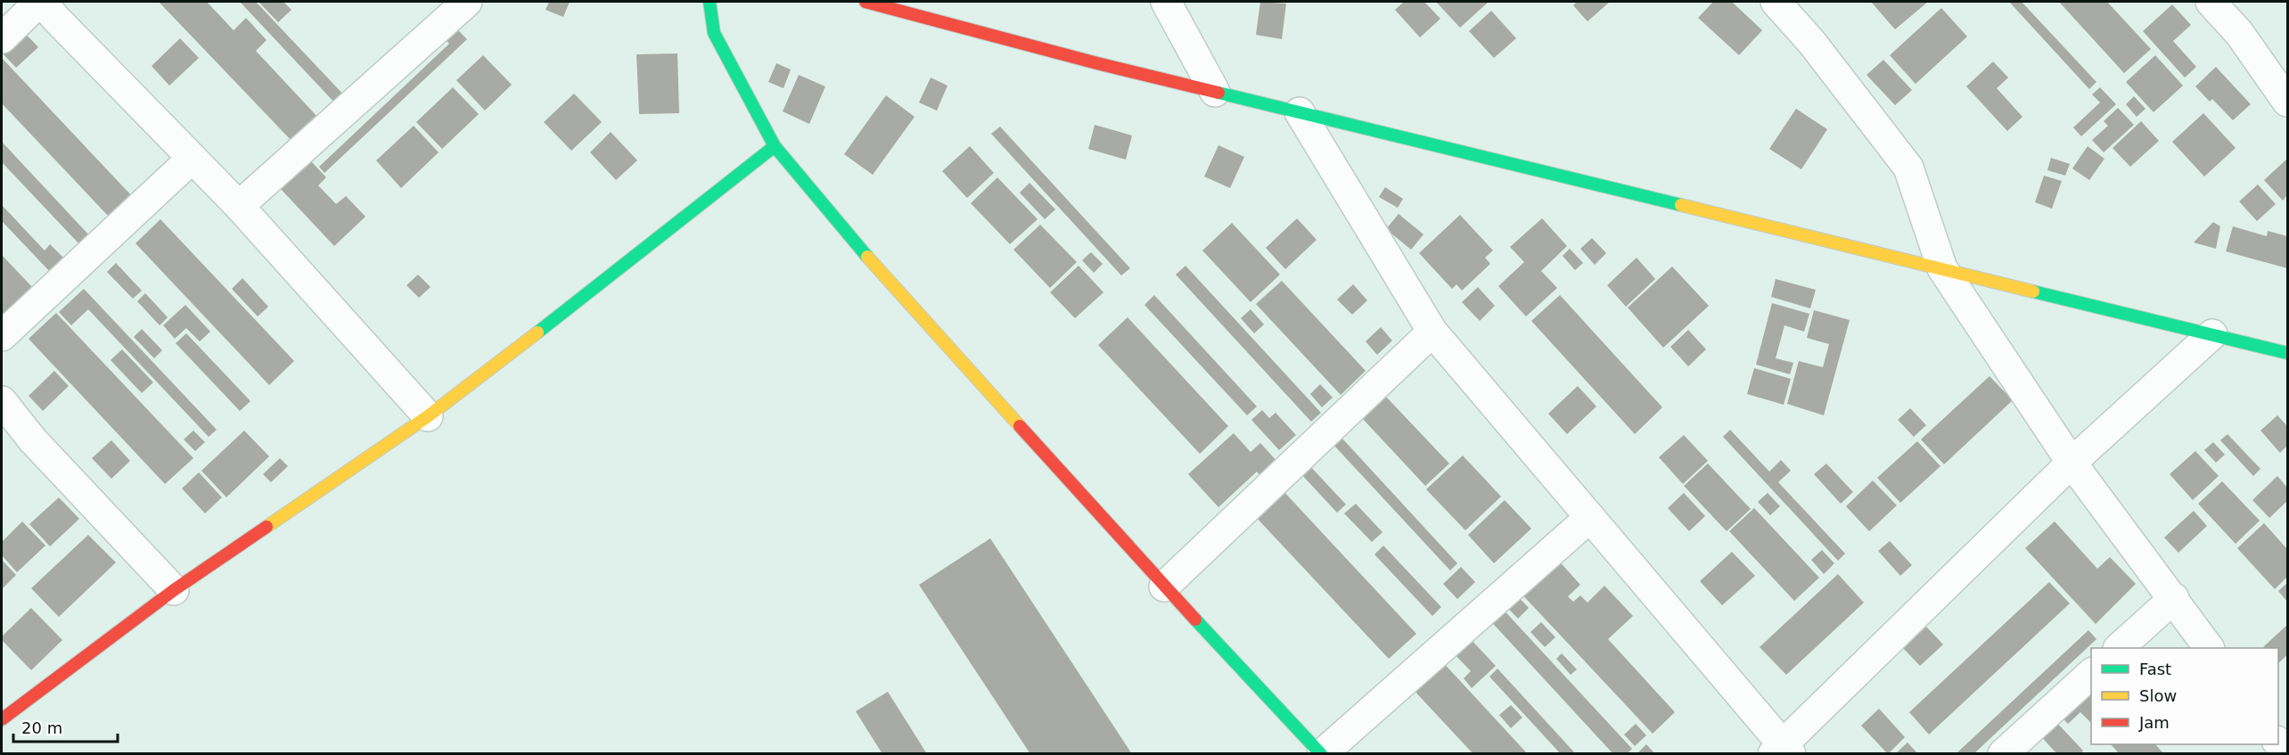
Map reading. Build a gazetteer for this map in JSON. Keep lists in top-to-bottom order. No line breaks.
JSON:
{"legend":["Fast","Slow","Jam"],"scale_bar":"20 m"}
